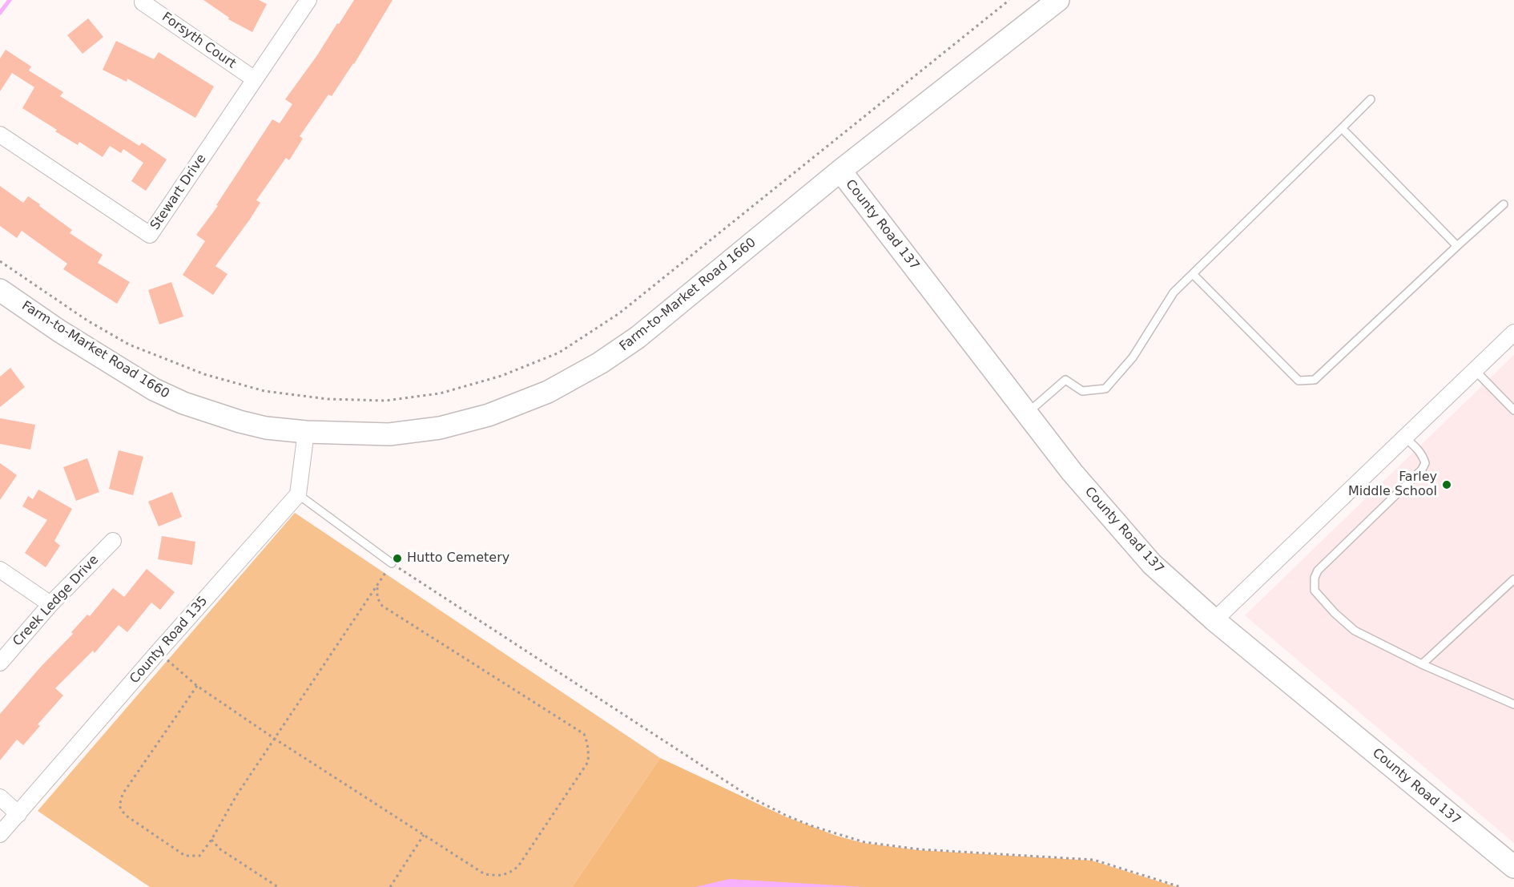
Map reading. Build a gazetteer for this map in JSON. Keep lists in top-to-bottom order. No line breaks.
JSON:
{"streets":{"main road":["County Road 137","Farm-to-Market Road 1660"],"street":["Forsyth Court","Stewart Drive","Creek Ledge Drive","County Road 135"]},"crossings":[["Forsyth Court","Stewart Drive"],["County Road 137","Farm-to-Market Road 1660"]],"places":["Farley Middle School","Hutto Cemetery"]}
